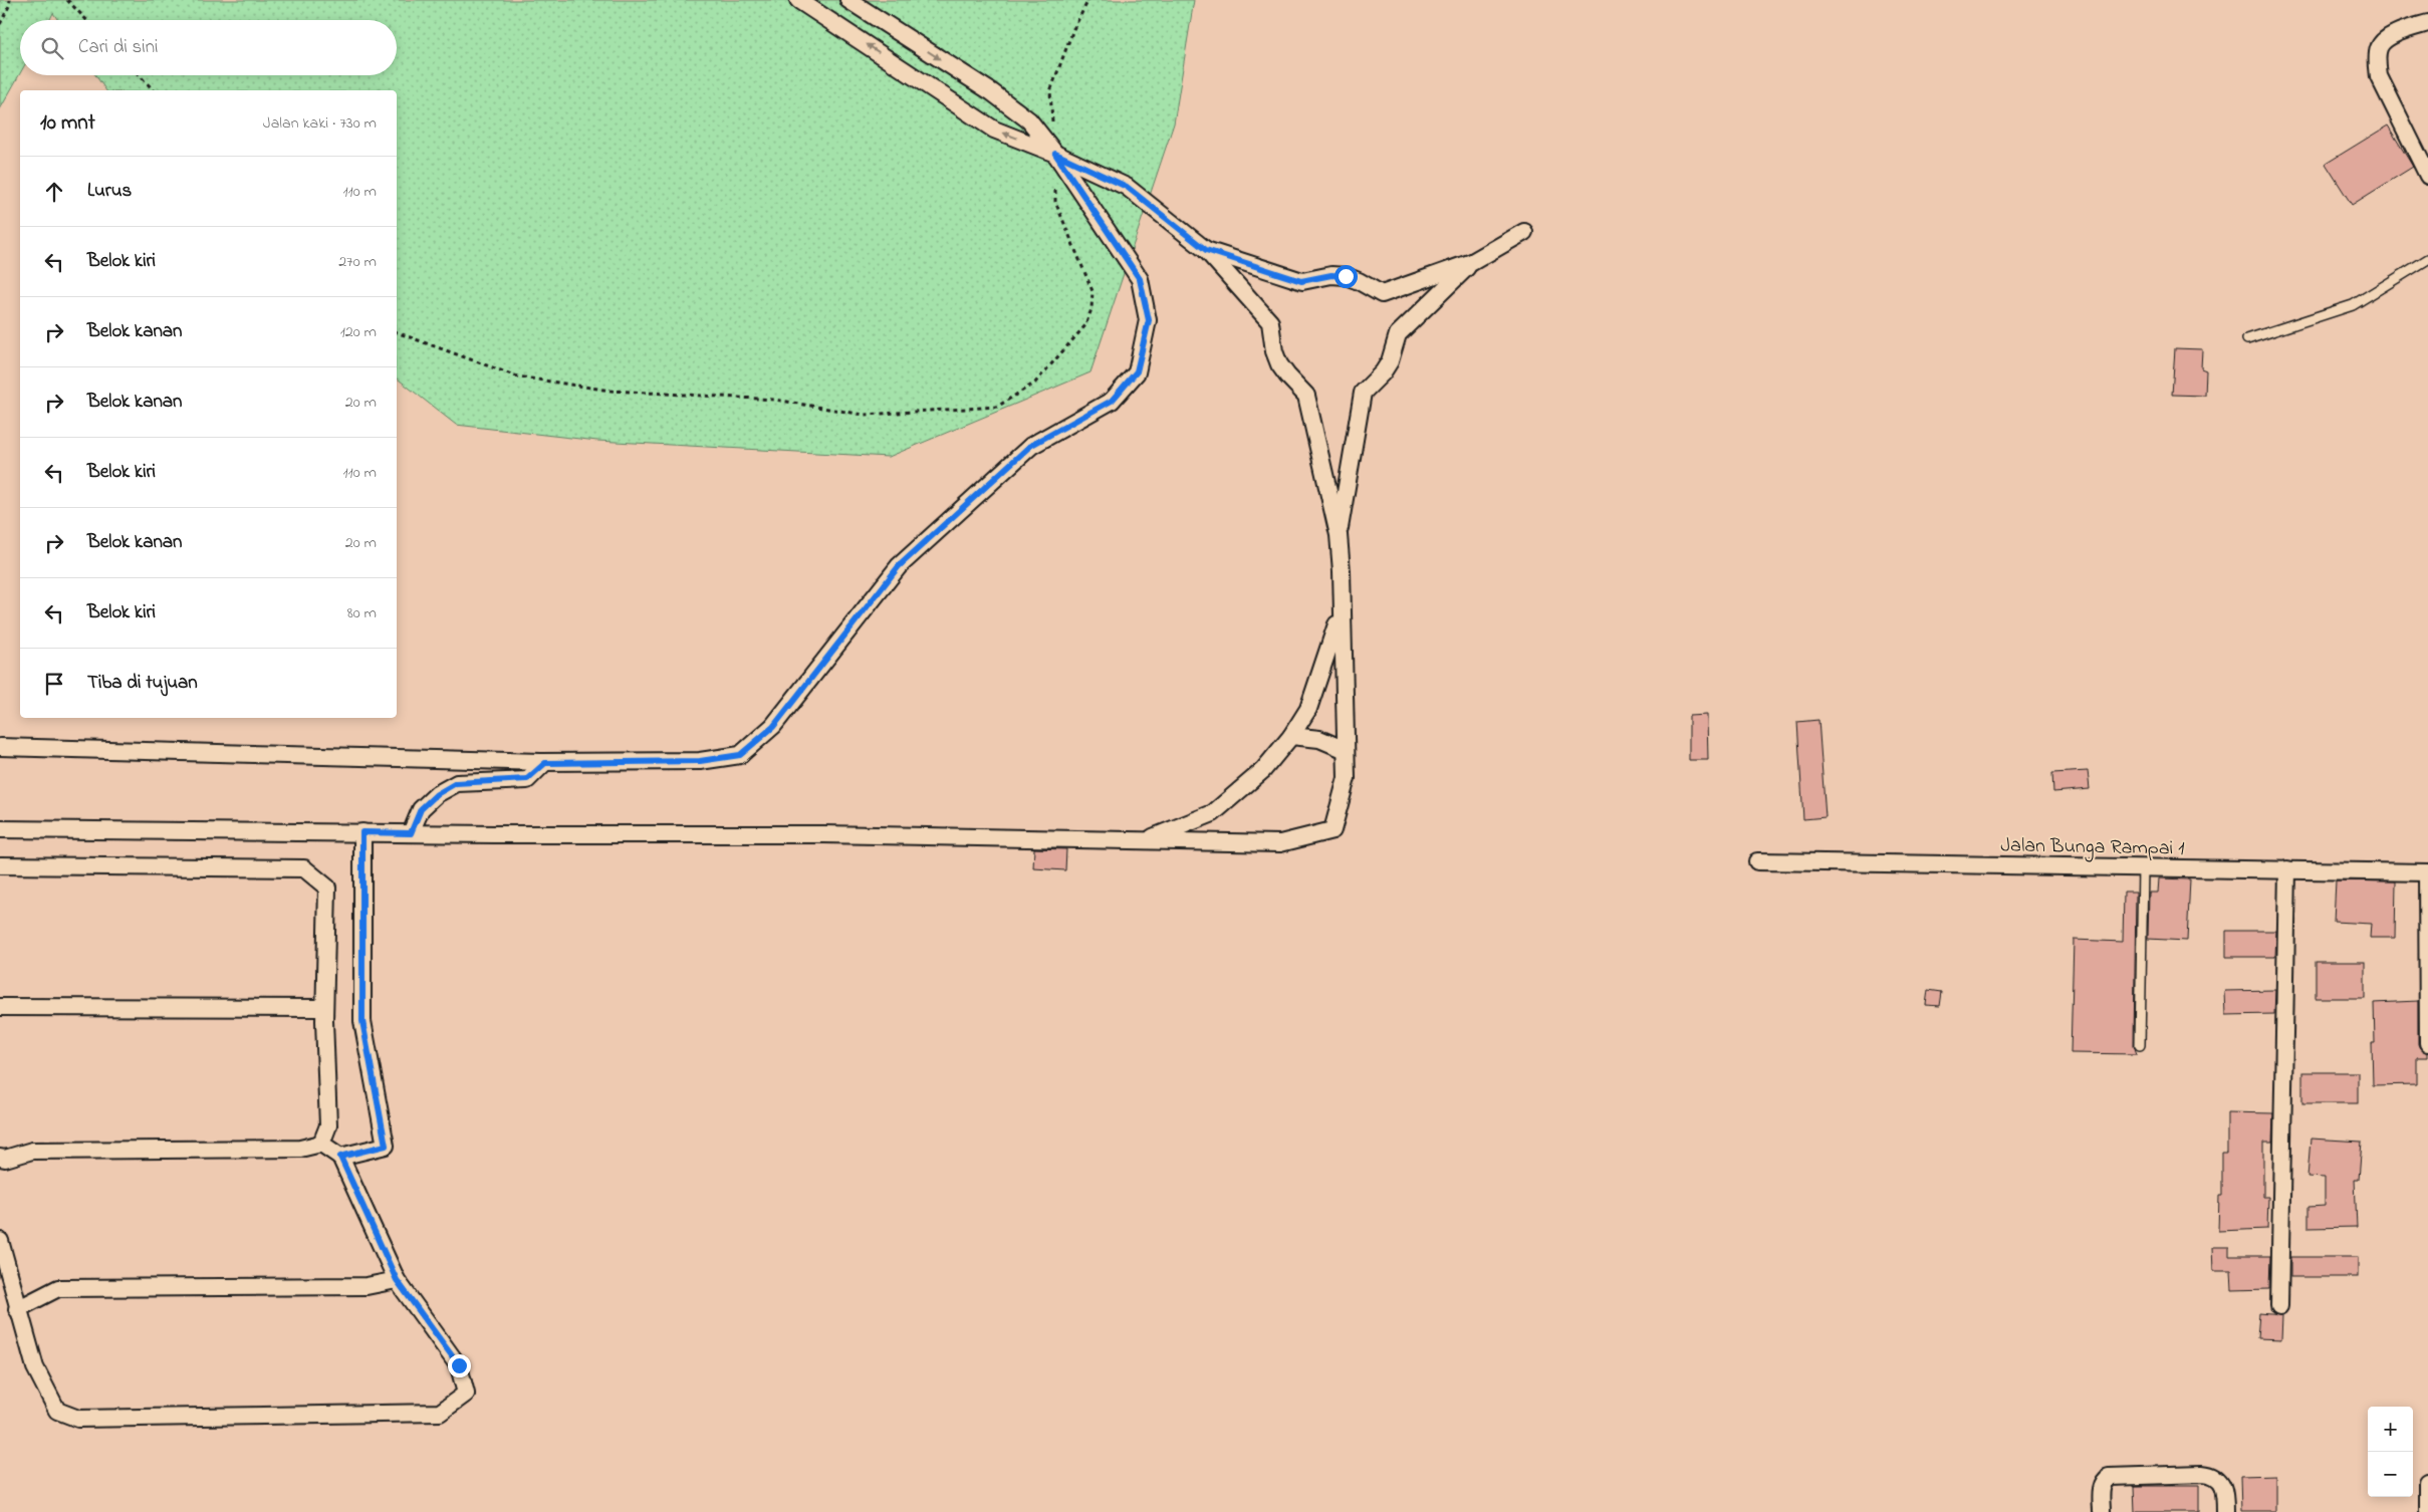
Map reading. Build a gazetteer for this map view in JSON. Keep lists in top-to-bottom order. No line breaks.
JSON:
{"streets":{"street":["Jalan Bunga Rampai 1"]},"page":{"search":"Cari di sini","heading":["10 mnt","Jalan kaki · 730 m"],"list":[["Lurus","110 m"],["Belok kiri","270 m"],["Belok kanan","120 m"],["Belok kanan","20 m"],["Belok kiri","110 m"],["Belok kanan","20 m"],["Belok kiri","80 m"],"Tiba di tujuan"],"map_buttons":["+","−"]}}
